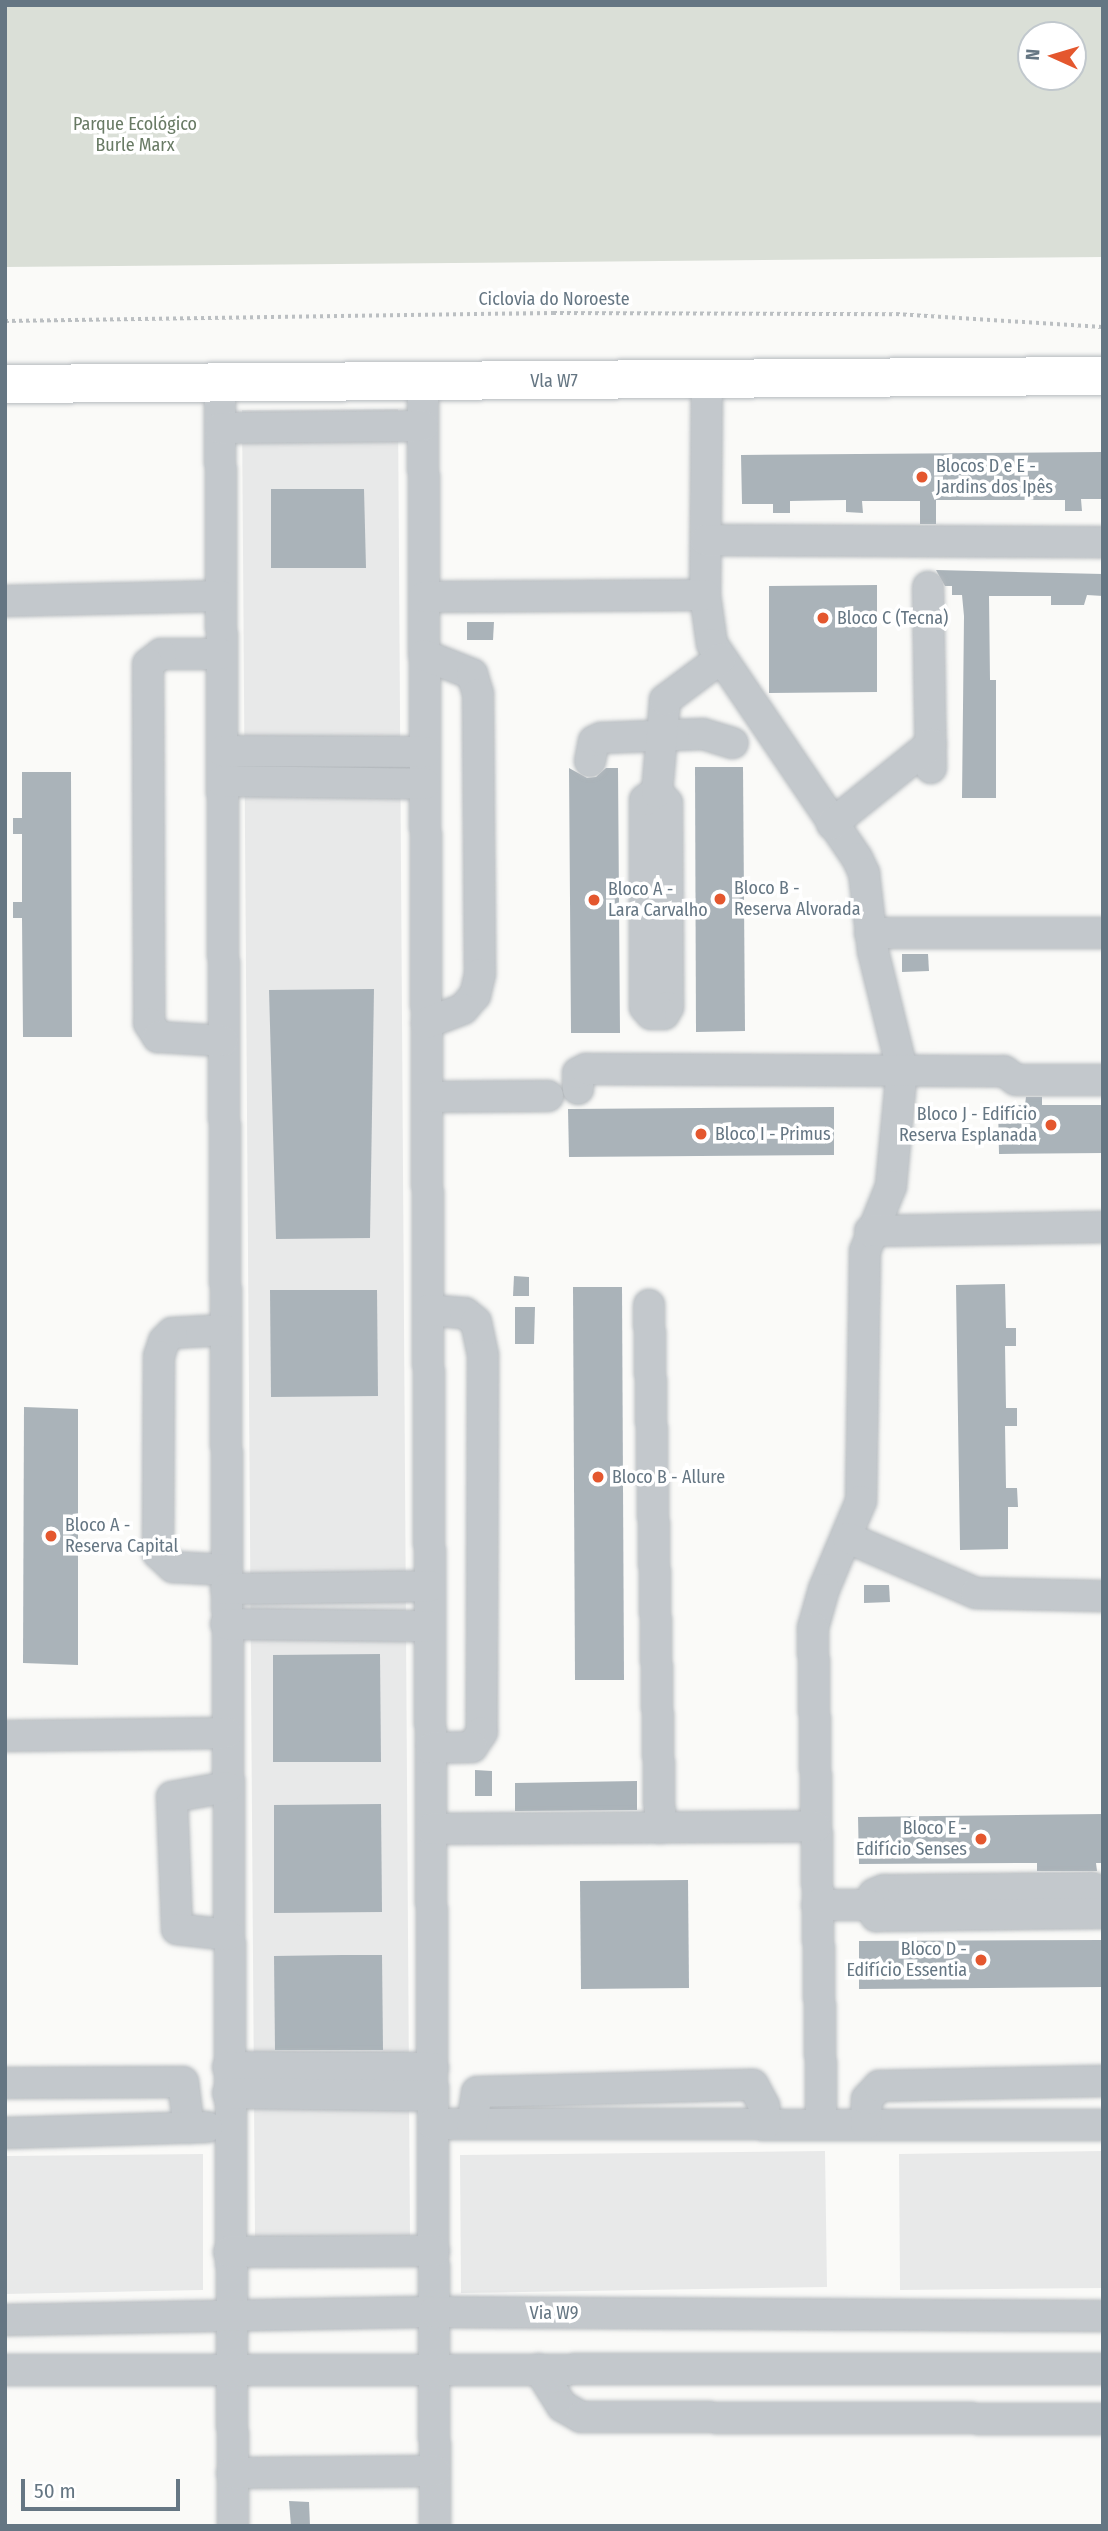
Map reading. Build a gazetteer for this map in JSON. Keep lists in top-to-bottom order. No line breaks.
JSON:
{"streets":{"main road":["Vla W7"],"street":["Via W9"],"path":["Ciclovia do Noroeste"]},"parks":["Parque Ecológico Burle Marx"],"places":["Blocos D e E - Jardins dos Ipês","Bloco C (Tecna)","Bloco B - Reserva Alvorada","Bloco A - Lara Carvalho","Bloco J - Edifício Reserva Esplanada","Bloco I - Primus","Bloco B - Allure","Bloco A - Reserva Capital","Bloco E - Edifício Senses","Bloco D - Edifício Essentia"],"scale_bar":"50 m","north":"left"}
